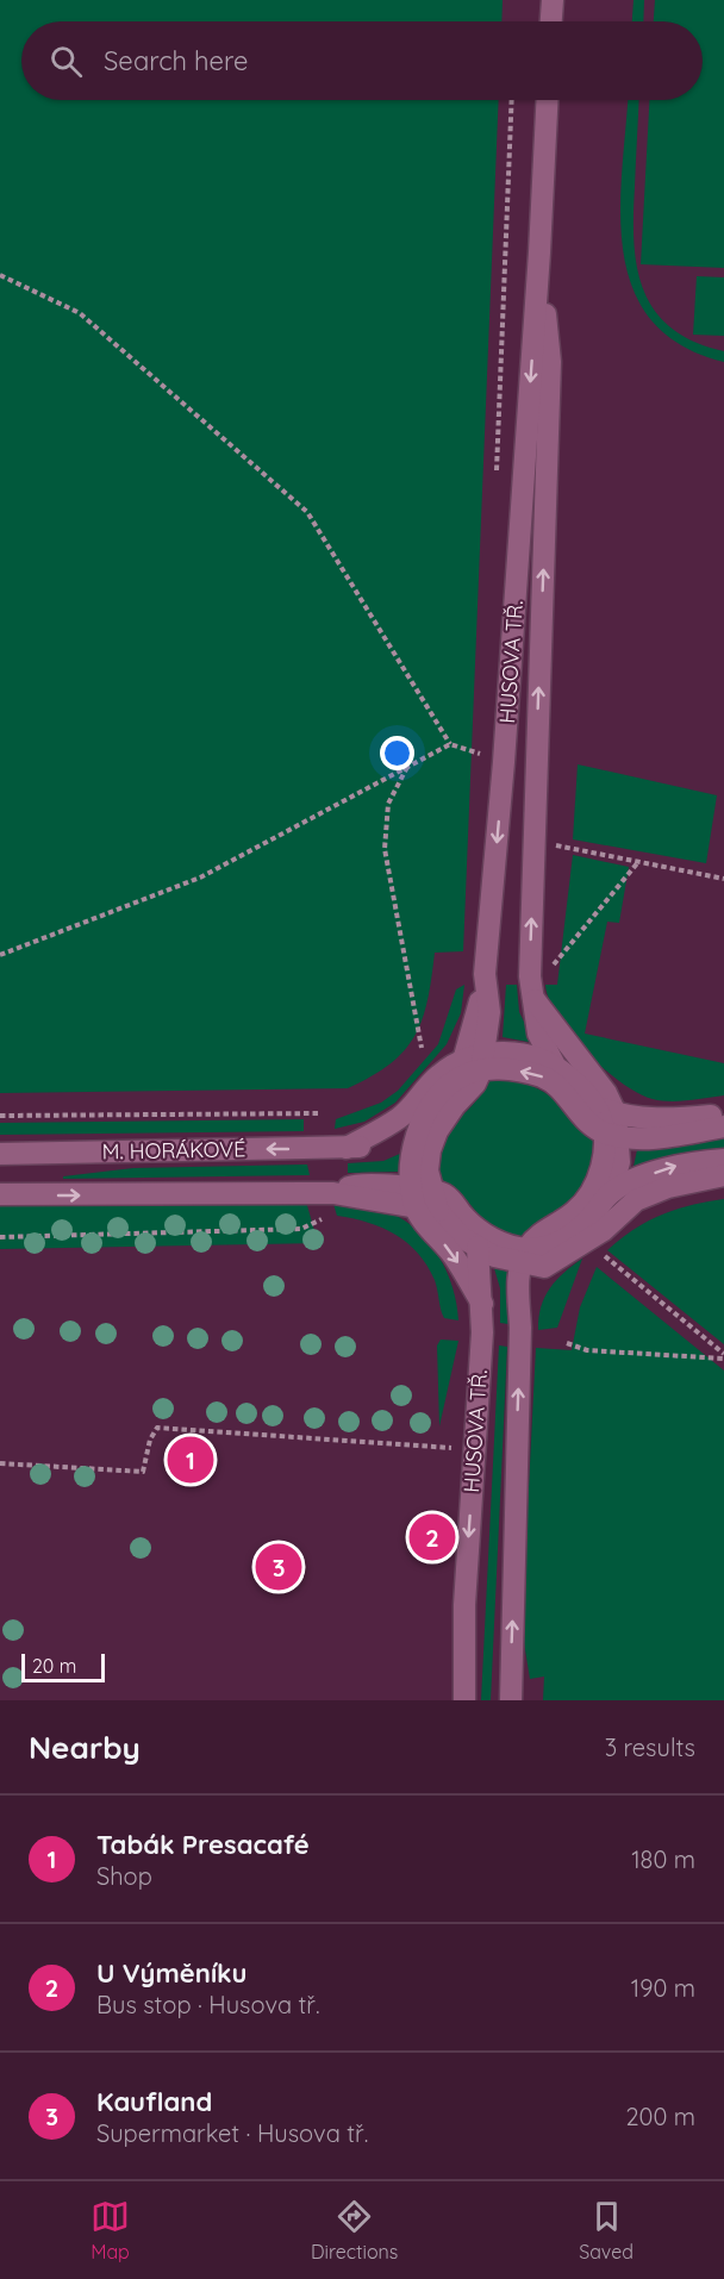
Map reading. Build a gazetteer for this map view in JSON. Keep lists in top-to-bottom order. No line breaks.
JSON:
{"streets":{"street":["HUSOVA TŘ.","M. HORÁKOVÉ"]},"scale_bar":"20 m","page":{"search":"Search here","pins":["1","2","3"],"scale":"20 m","heading":["Nearby","3 results"],"list":[{"mark":"1","name":"Tabák Presacafé","note":"Shop","value":"180 m"},{"mark":"2","name":"U Výměníku","note":"Bus stop · Husova tř.","value":"190 m"},{"mark":"3","name":"Kaufland","note":"Supermarket · Husova tř.","value":"200 m"}],"nav":["Map","Directions","Saved"]}}
